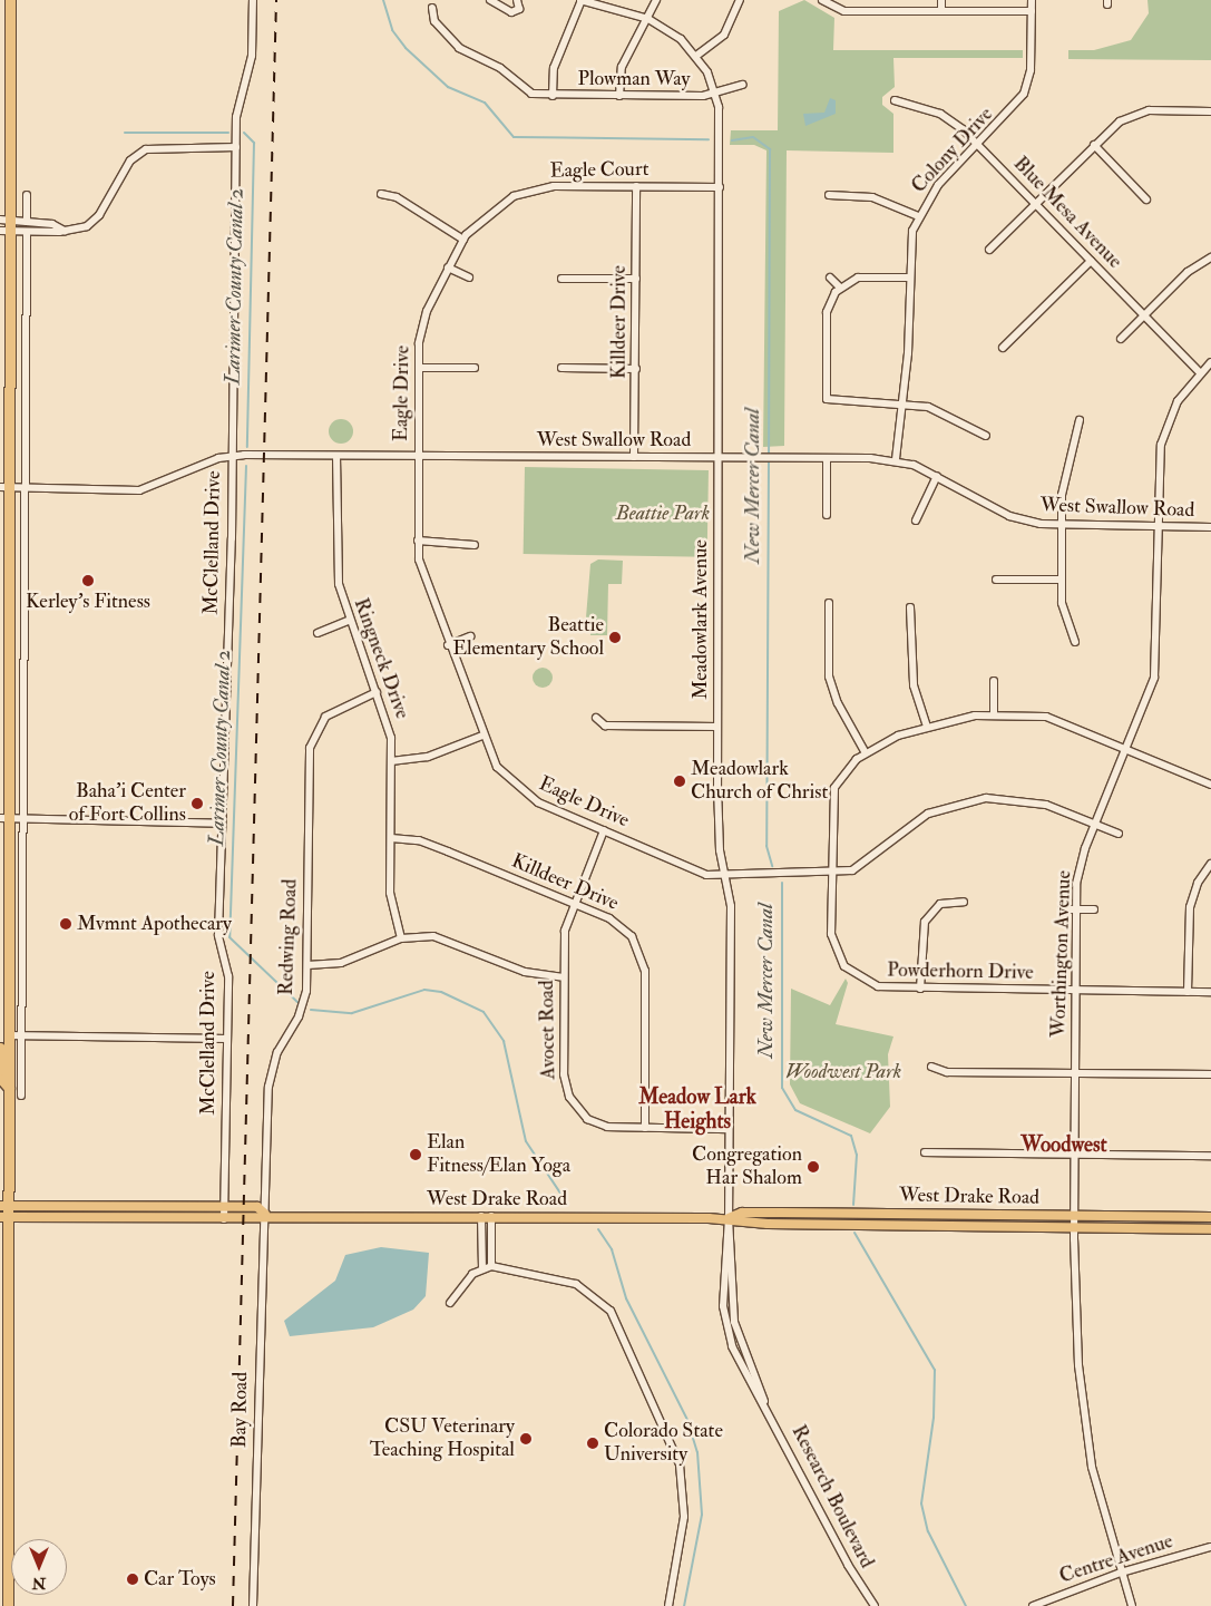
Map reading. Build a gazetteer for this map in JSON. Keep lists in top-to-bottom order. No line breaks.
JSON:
{"streets":{"main road":["West Drake Road"],"street":["Plowman Way","Colony Drive","Eagle Court","Blue Mesa Avenue","Killdeer Drive","Eagle Drive","West Swallow Road","McClelland Drive","Meadowlark Avenue","Ringneck Drive","Redwing Road","Worthington Avenue","Powderhorn Drive","Avocet Road","Bay Road","Research Boulevard","Centre Avenue"]},"crossings":[["Plowman Way","Meadowlark Avenue"],["Colony Drive","Blue Mesa Avenue"],["Colony Drive","West Swallow Road"],["Eagle Court","Killdeer Drive"],["Eagle Court","Eagle Drive"],["Eagle Court","Meadowlark Avenue"],["Blue Mesa Avenue","Worthington Avenue"],["Killdeer Drive","West Swallow Road"],["Killdeer Drive","Ringneck Drive"],["Killdeer Drive","Avocet Road"],["Eagle Drive","West Swallow Road"],["Eagle Drive","Meadowlark Avenue"],["Eagle Drive","Worthington Avenue"],["Eagle Drive","Powderhorn Drive"],["Eagle Drive","Avocet Road"],["West Swallow Road","McClelland Drive"],["West Swallow Road","Meadowlark Avenue"],["West Swallow Road","Ringneck Drive"],["West Swallow Road","Worthington Avenue"],["McClelland Drive","West Drake Road"],["Meadowlark Avenue","Avocet Road"],["Meadowlark Avenue","West Drake Road"],["Meadowlark Avenue","Research Boulevard"],["Ringneck Drive","Redwing Road"],["Redwing Road","West Drake Road"],["Redwing Road","Bay Road"],["Worthington Avenue","Powderhorn Drive"],["Worthington Avenue","West Drake Road"],["Worthington Avenue","Centre Avenue"],["West Drake Road","Bay Road"],["West Drake Road","Research Boulevard"]],"districts":["Meadow Lark Heights","Woodwest"],"water":["Larimer County Canal 2","New Mercer Canal"],"parks":["Beattie Park","Woodwest Park"],"places":["Kerley's Fitness","Beattie Elementary School","Meadowlark Church of Christ","Baha'i Center of Fort Collins","Mvmnt Apothecary","Elan Fitness/Elan Yoga","Congregation Har Shalom","CSU Veterinary Teaching Hospital","Colorado State University","Car Toys"],"north":"bottom"}
